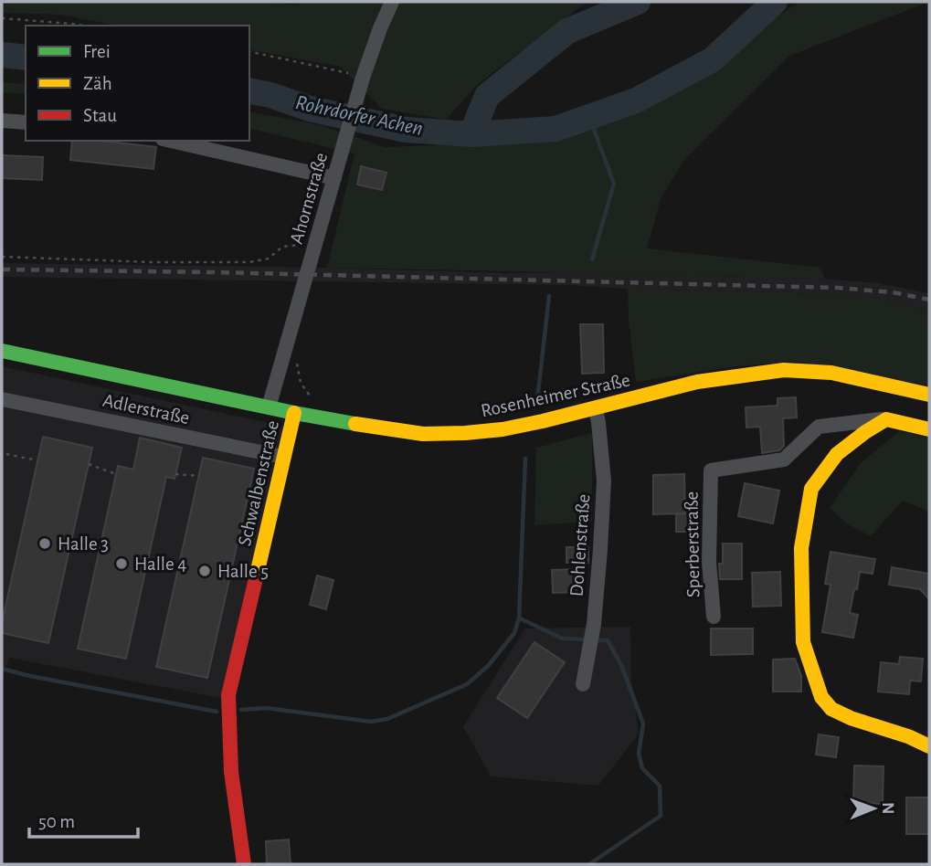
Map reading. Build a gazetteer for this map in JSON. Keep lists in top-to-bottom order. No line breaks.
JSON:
{"streets":{"main road":["Rosenheimer Straße","Schwalbenstraße","Sperberstraße"],"street":["Ahornstraße","Adlerstraße","Dohlenstraße"]},"crossings":[["Ahornstraße","Rosenheimer Straße"],["Rosenheimer Straße","Schwalbenstraße"],["Rosenheimer Straße","Dohlenstraße"],["Adlerstraße","Schwalbenstraße"]],"water":["Rohrdorfer Achen"],"places":["Halle 3","Halle 4","Halle 5"],"legend":["Frei","Zäh","Stau"],"scale_bar":"50 m","north":"right"}
